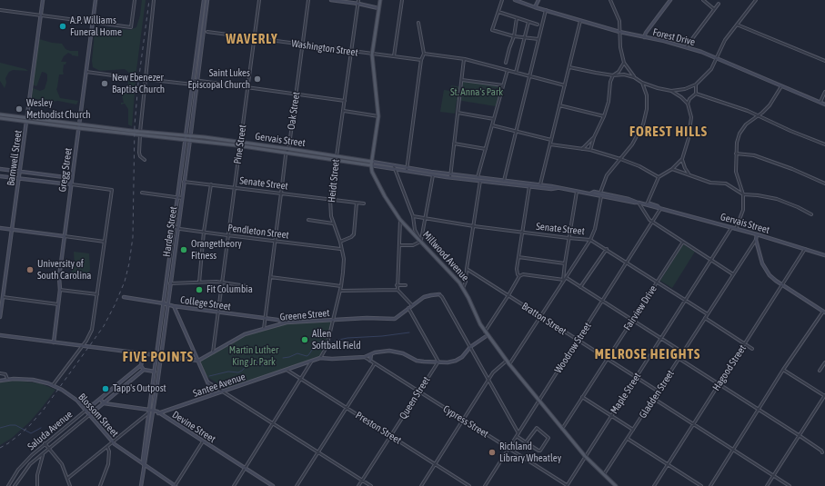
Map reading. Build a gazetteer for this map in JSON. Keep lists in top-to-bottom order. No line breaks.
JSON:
{"streets":{"main road":["Forest Drive","Gervais Street","Barnwell Street","Gregg Street","Harden Street","Millwood Avenue","College Street","Greene Street","Santee Avenue","Blossom Street","Devine Street","Saluda Avenue"],"street":["Washington Street","Oak Street","Pine Street","Heidt Street","Senate Street","Pendleton Street","Fairview Drive","Bratton Street","Woodrow Street","Hagood Street","Maple Street","Gladden Street","Queen Street","Cypress Street","Preston Street"]},"crossings":[["Washington Street","Oak Street"],["Washington Street","Pine Street"],["Washington Street","Heidt Street"],["Washington Street","Millwood Avenue"],["Oak Street","Gervais Street"],["Oak Street","Senate Street"],["Oak Street","Pendleton Street"],["Oak Street","College Street"],["Oak Street","Greene Street"],["Gervais Street","Pine Street"],["Gervais Street","Barnwell Street"],["Gervais Street","Gregg Street"],["Gervais Street","Heidt Street"],["Gervais Street","Harden Street"],["Gervais Street","Millwood Avenue"],["Gervais Street","Woodrow Street"],["Gervais Street","Hagood Street"],["Gervais Street","Maple Street"],["Pine Street","Senate Street"],["Pine Street","Pendleton Street"],["Pine Street","College Street"],["Pine Street","Greene Street"],["Heidt Street","Senate Street"],["Heidt Street","Pendleton Street"],["Heidt Street","Greene Street"],["Heidt Street","Santee Avenue"],["Senate Street","Harden Street"],["Senate Street","Fairview Drive"],["Senate Street","Woodrow Street"],["Senate Street","Maple Street"],["Senate Street","Gladden Street"],["Harden Street","Pendleton Street"],["Harden Street","College Street"],["Harden Street","Blossom Street"],["Harden Street","Devine Street"],["Millwood Avenue","Fairview Drive"],["Millwood Avenue","Woodrow Street"],["Millwood Avenue","Santee Avenue"],["Millwood Avenue","Maple Street"],["Millwood Avenue","Gladden Street"],["College Street","Greene Street"],["Fairview Drive","Bratton Street"],["Bratton Street","Woodrow Street"],["Bratton Street","Maple Street"],["Bratton Street","Gladden Street"],["Woodrow Street","Cypress Street"],["Santee Avenue","Queen Street"],["Santee Avenue","Cypress Street"],["Santee Avenue","Devine Street"],["Santee Avenue","Preston Street"],["Maple Street","Cypress Street"],["Queen Street","Cypress Street"],["Queen Street","Preston Street"],["Blossom Street","Saluda Avenue"],["Devine Street","Saluda Avenue"]],"districts":["WAVERLY","FOREST HILLS","MELROSE HEIGHTS","FIVE POINTS"],"parks":["St. Anna's Park","Martin Luther King Jr. Park"],"places":["A.P. Williams Funeral Home","Saint Lukes Episcopal Church","New Ebenezer Baptist Church","Wesley Methodist Church","Orangetheory Fitness","University of South Carolina","Fit Columbia","Allen Softball Field","Tapp's Outpost","Richland Library Wheatley"]}
